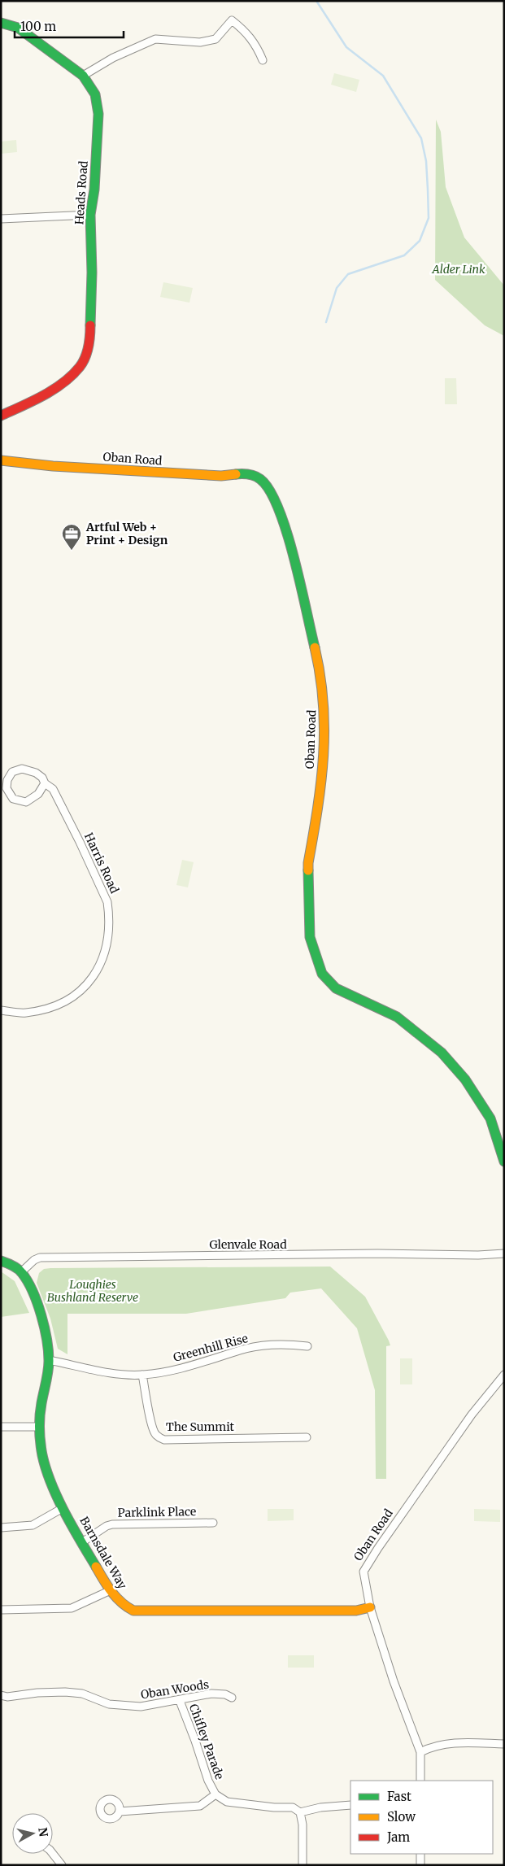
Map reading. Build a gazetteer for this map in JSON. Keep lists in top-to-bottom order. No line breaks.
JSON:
{"streets":{"street":["Heads Road","Oban Road","Harris Road","Glenvale Road","Greenhill Rise","The Summit","Parklink Place","Barnsdale Way","Oban Woods","Chifley Parade"]},"crossings":[["Oban Road","Barnsdale Way"],["Glenvale Road","Barnsdale Way"],["Greenhill Rise","The Summit"],["Greenhill Rise","Barnsdale Way"],["Parklink Place","Barnsdale Way"],["Oban Woods","Chifley Parade"]],"parks":["Alder Link","Loughies Bushland Reserve"],"places":{"office":["Artful Web + Print + Design"]},"legend":["Fast","Slow","Jam"],"scale_bar":"100 m","north":"right"}
